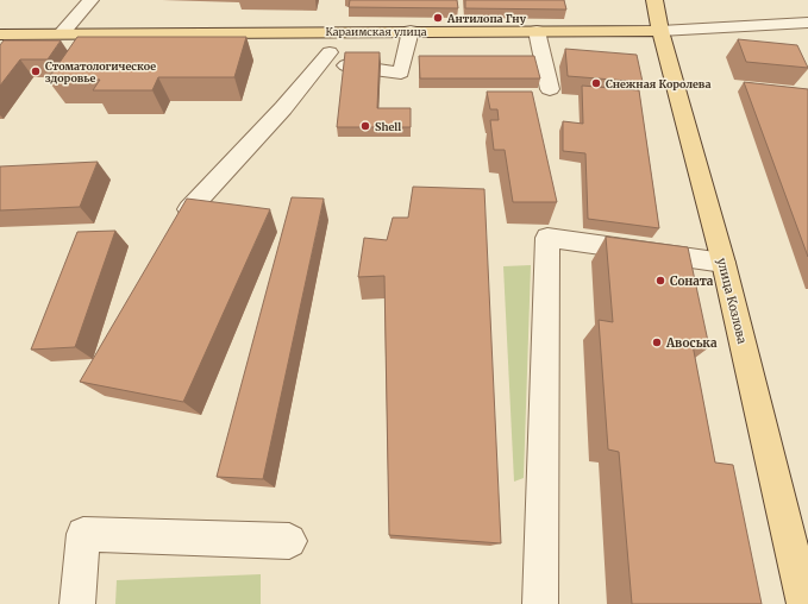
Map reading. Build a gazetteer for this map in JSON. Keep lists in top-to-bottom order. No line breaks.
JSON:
{"streets":{"main road":["Караимская улица","улица Козлова"]},"crossings":[["Караимская улица","улица Козлова"]],"places":["Антилопа Гну","Стоматологическое здоровье","Снежная Королева","Shell","Соната","Авоська"]}
